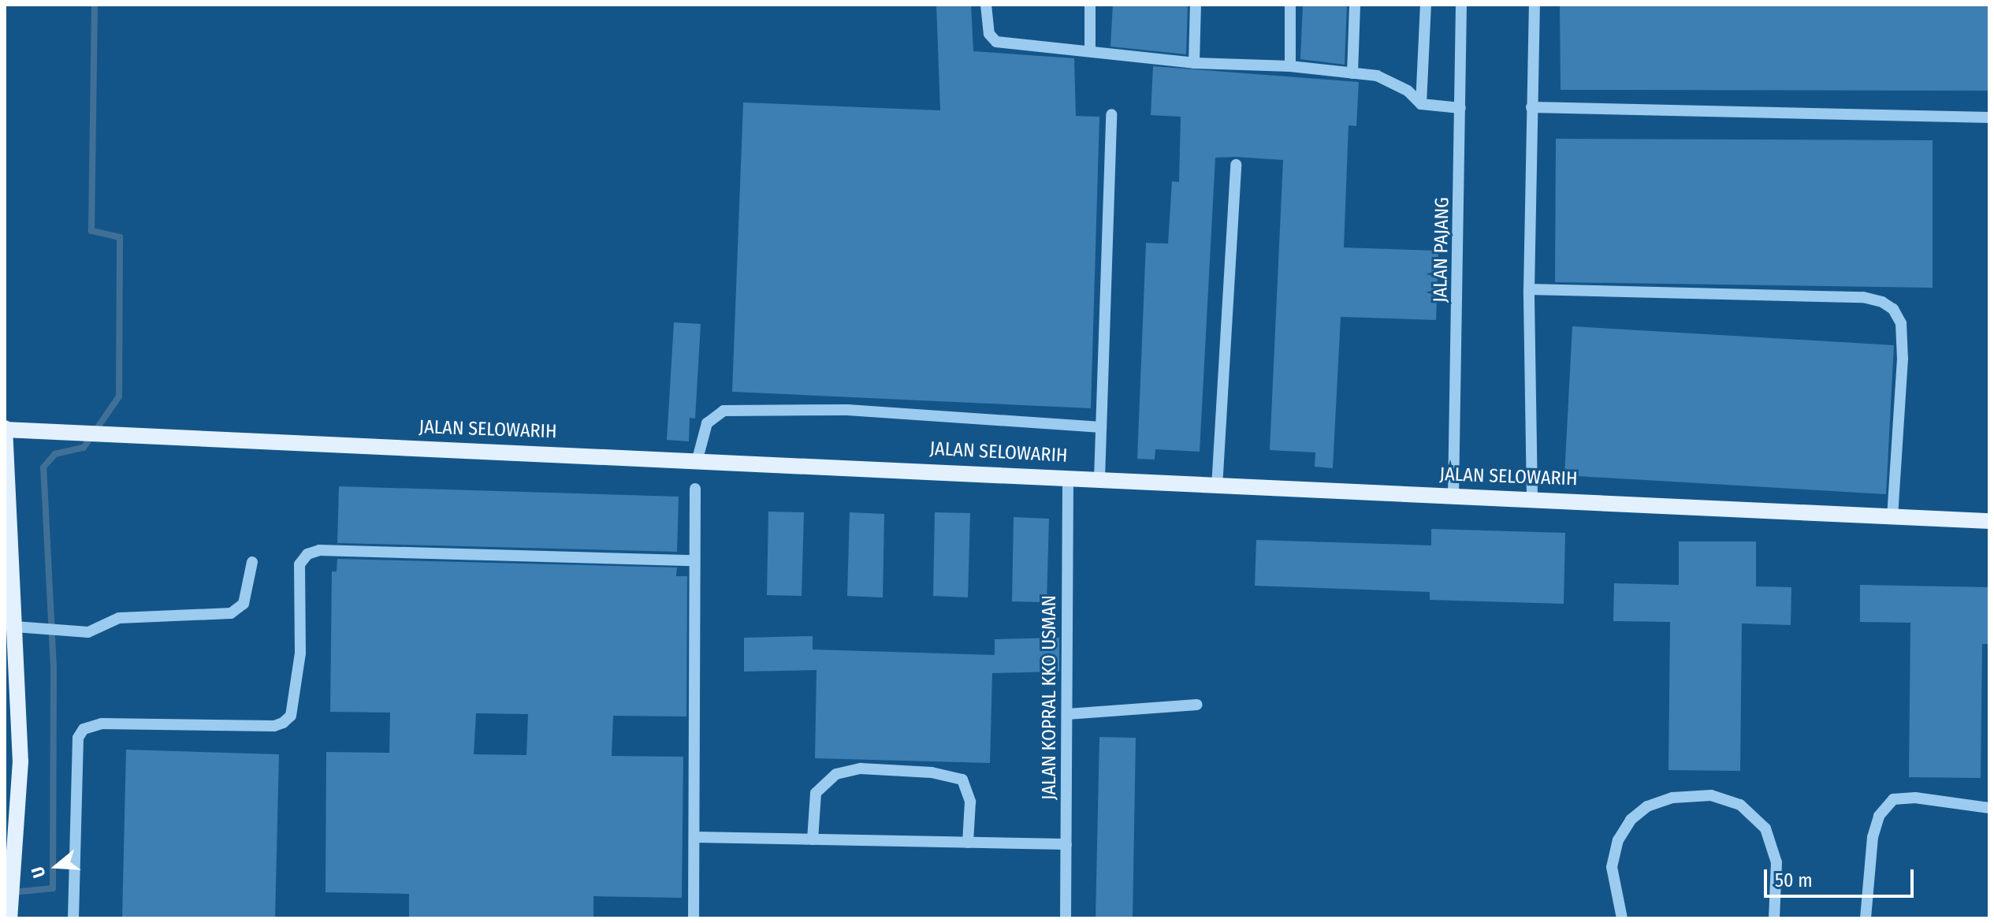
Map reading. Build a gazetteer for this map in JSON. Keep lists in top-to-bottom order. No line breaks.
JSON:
{"streets":{"main road":["JALAN SELOWARIH"],"street":["JALAN PAJANG","JALAN KOPRAL KKO USMAN"]},"crossings":[["JALAN PAJANG","JALAN SELOWARIH"],["JALAN SELOWARIH","JALAN KOPRAL KKO USMAN"]],"scale_bar":"50 m","north":"left"}
